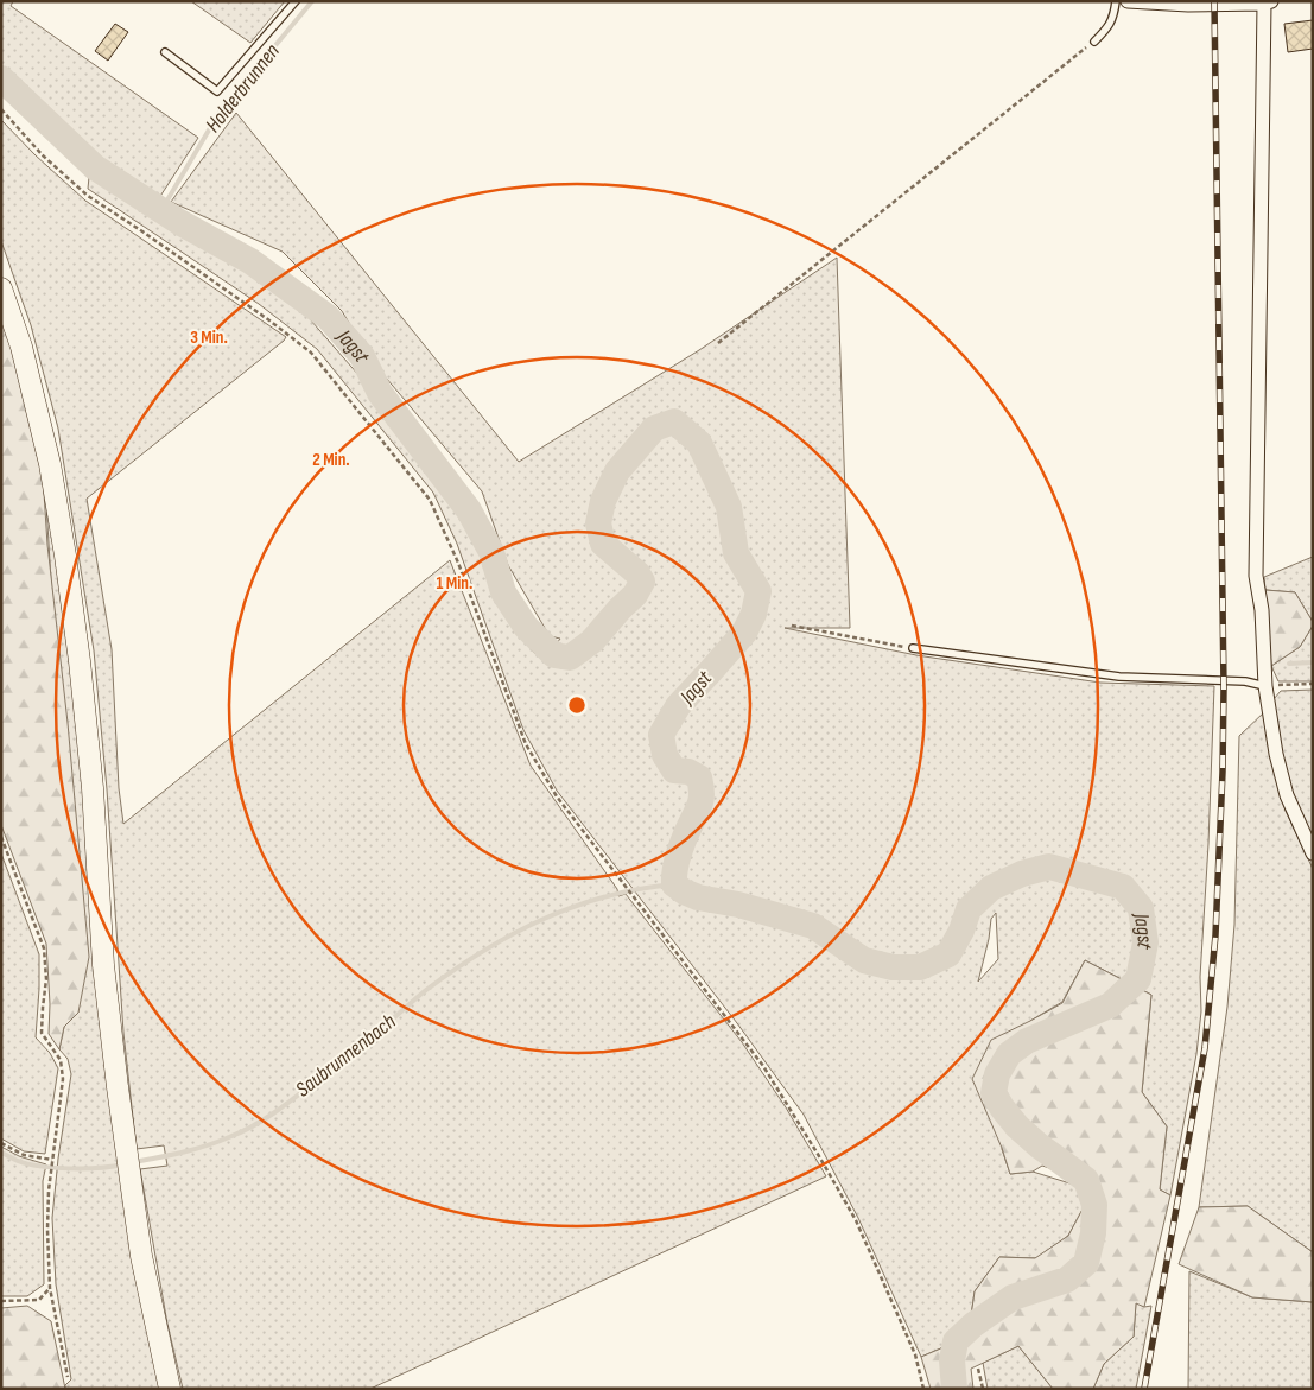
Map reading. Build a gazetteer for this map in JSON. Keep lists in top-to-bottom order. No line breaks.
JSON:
{"water":["Holderbrunnen","Jagst","Saubrunnenbach"],"rings":["3 Min.","2 Min.","1 Min."]}
